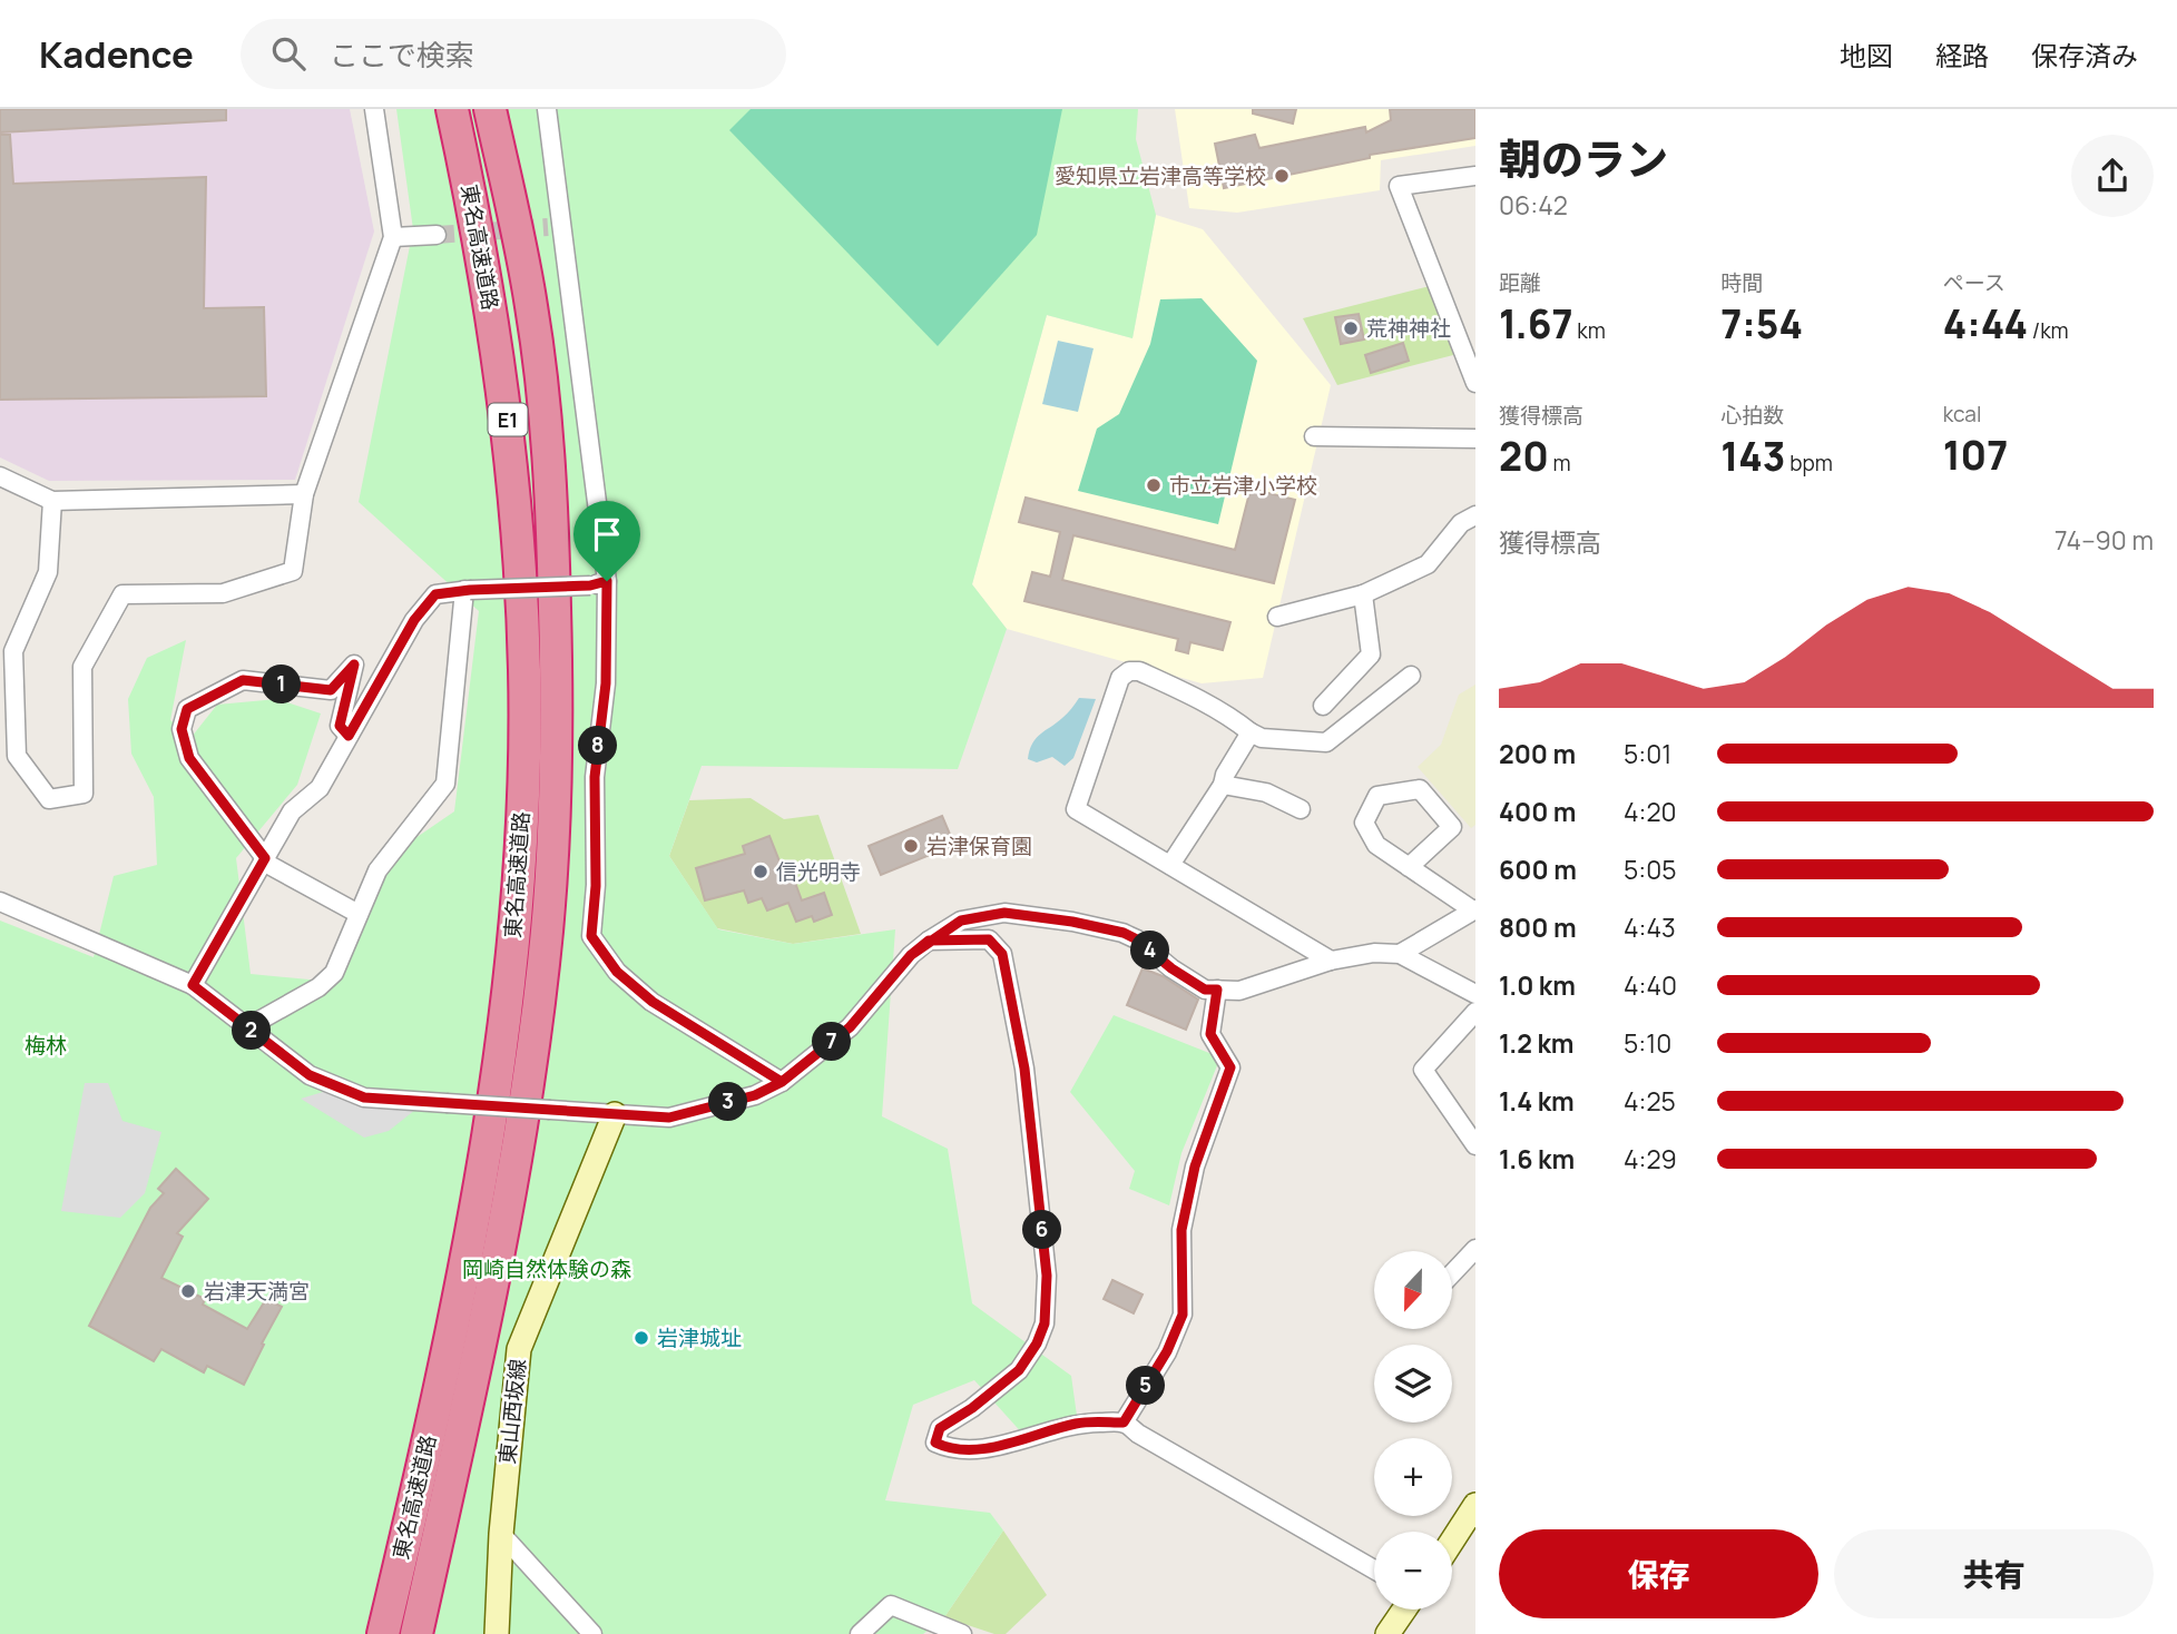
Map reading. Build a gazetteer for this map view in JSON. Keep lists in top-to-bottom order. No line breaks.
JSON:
{"streets":{"highway":["東名高速道路","E1"],"street":["東山西坂線"]},"parks":["梅林","岡崎自然体験の森"],"places":["愛知県立岩津高等学校","荒神神社","市立岩津小学校","岩津保育園","信光明寺","岩津天満宮","岩津城址"],"north":"bottom","page":{"header":"Kadence","search":"ここで検索","nav":["地図","経路","保存済み"],"heading":["朝のラン","06:42"],"stats":[["距離","1.67 km"],["時間","7:54"],["ペース","4:44 /km"],["獲得標高","20 m"],["心拍数","143 bpm"],["kcal","107"]],"chart":["獲得標高","74–90 m"],"pins":["1","8","4","2","7","3","6","5"],"list":[{"name":"200 m","note":"5:01"},{"name":"400 m","note":"4:20"},{"name":"600 m","note":"5:05"},{"name":"800 m","note":"4:43"},{"name":"1.0 km","note":"4:40"},{"name":"1.2 km","note":"5:10"},{"name":"1.4 km","note":"4:25"},{"name":"1.6 km","note":"4:29"}],"map_buttons":["+","−"],"buttons":["保存","共有"]}}
